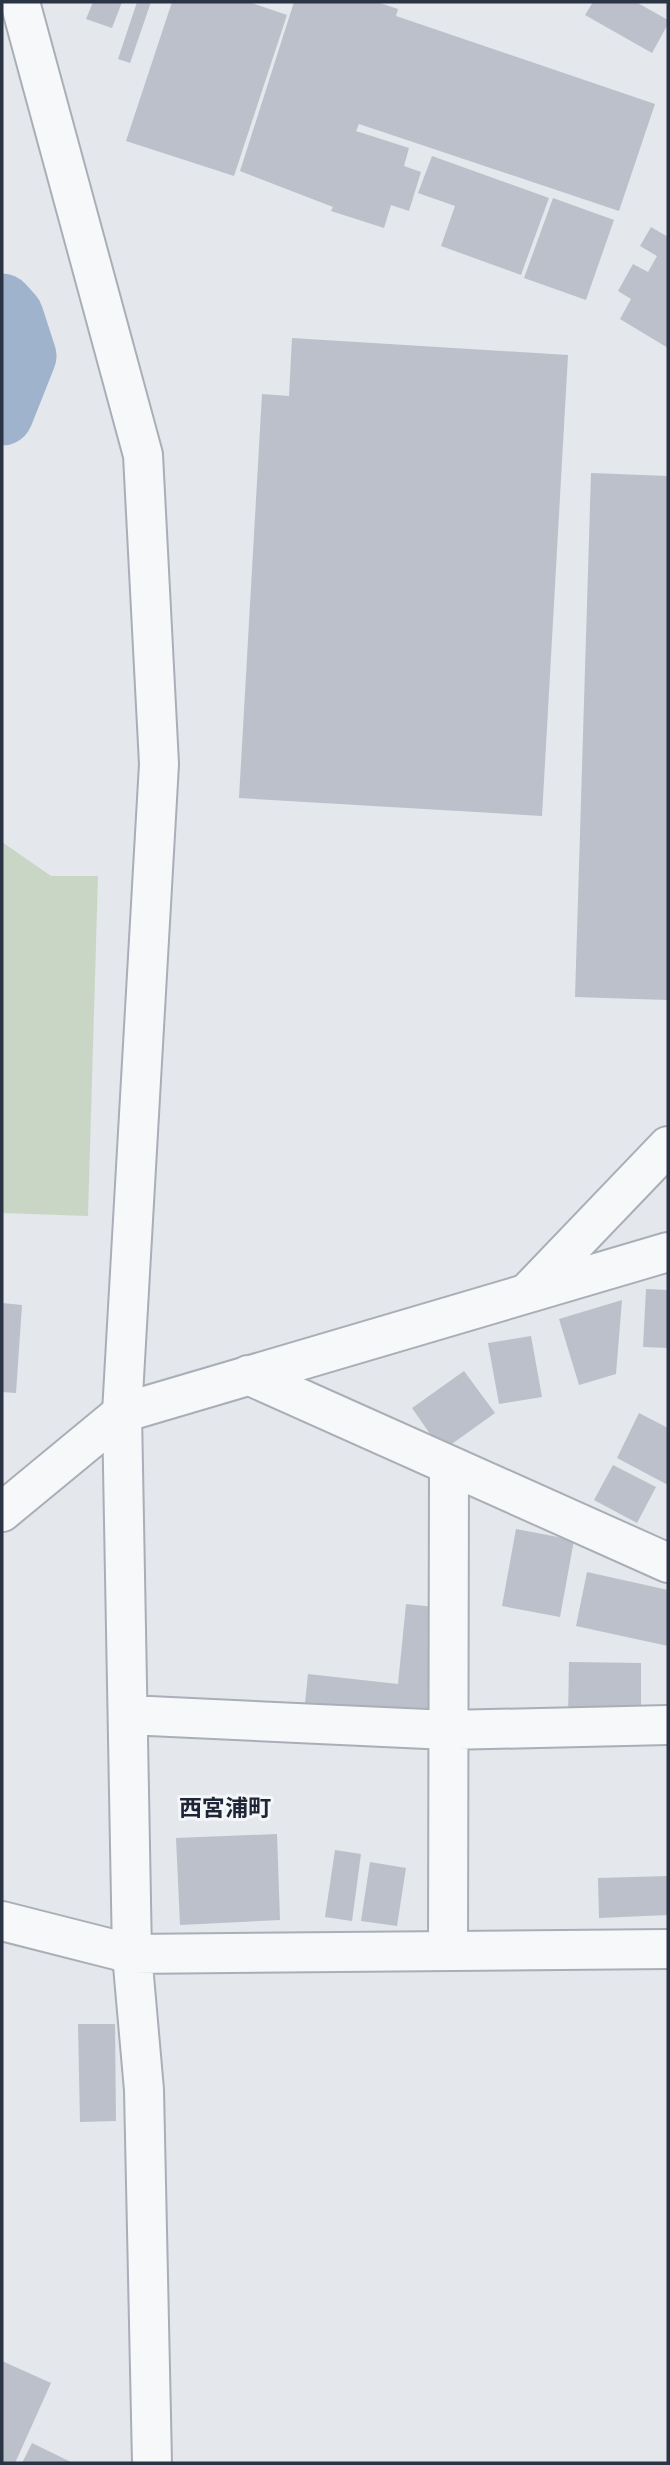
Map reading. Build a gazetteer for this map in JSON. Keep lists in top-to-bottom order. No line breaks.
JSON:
{"districts":["西宮浦町"]}
